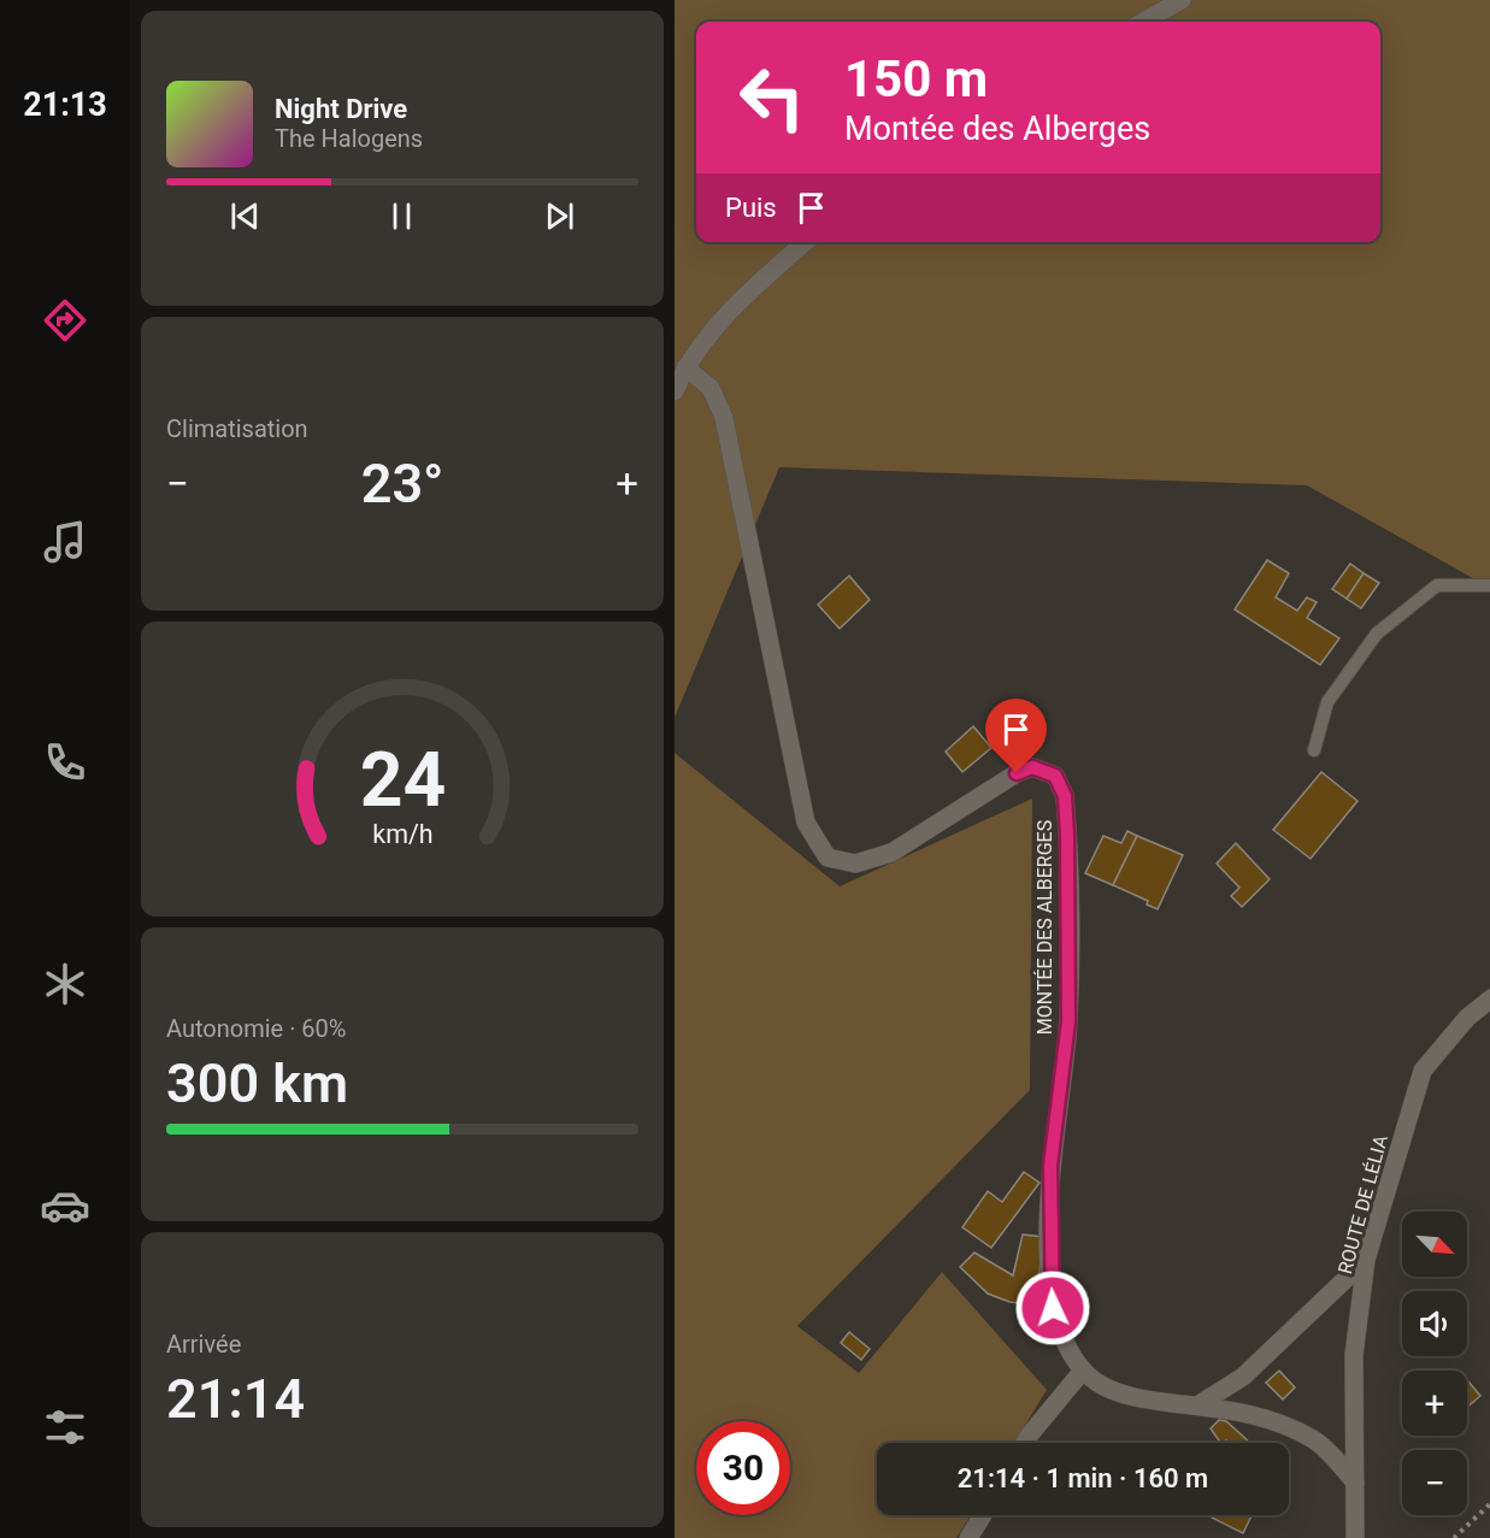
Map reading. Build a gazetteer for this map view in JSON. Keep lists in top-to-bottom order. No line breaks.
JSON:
{"streets":{"street":["MONTÉE DES ALBERGES","ROUTE DE LÉLIA"]},"crossings":[["MONTÉE DES ALBERGES","ROUTE DE LÉLIA"]],"north":"bottom right","page":{"tabs":"21:13","turn":["150 m","Montée des Alberges"],"song":["Night Drive","The Halogens"],"then":"Puis","tile":["Climatisation",["Autonomie · 60%","300 km"],["Arrivée","21:14"]],"heat":["−","23°","+"],"map_buttons":["+","−"],"limit":"30","trip":"21:14 · 1 min · 160 m","gauge":["24","km/h"]}}
